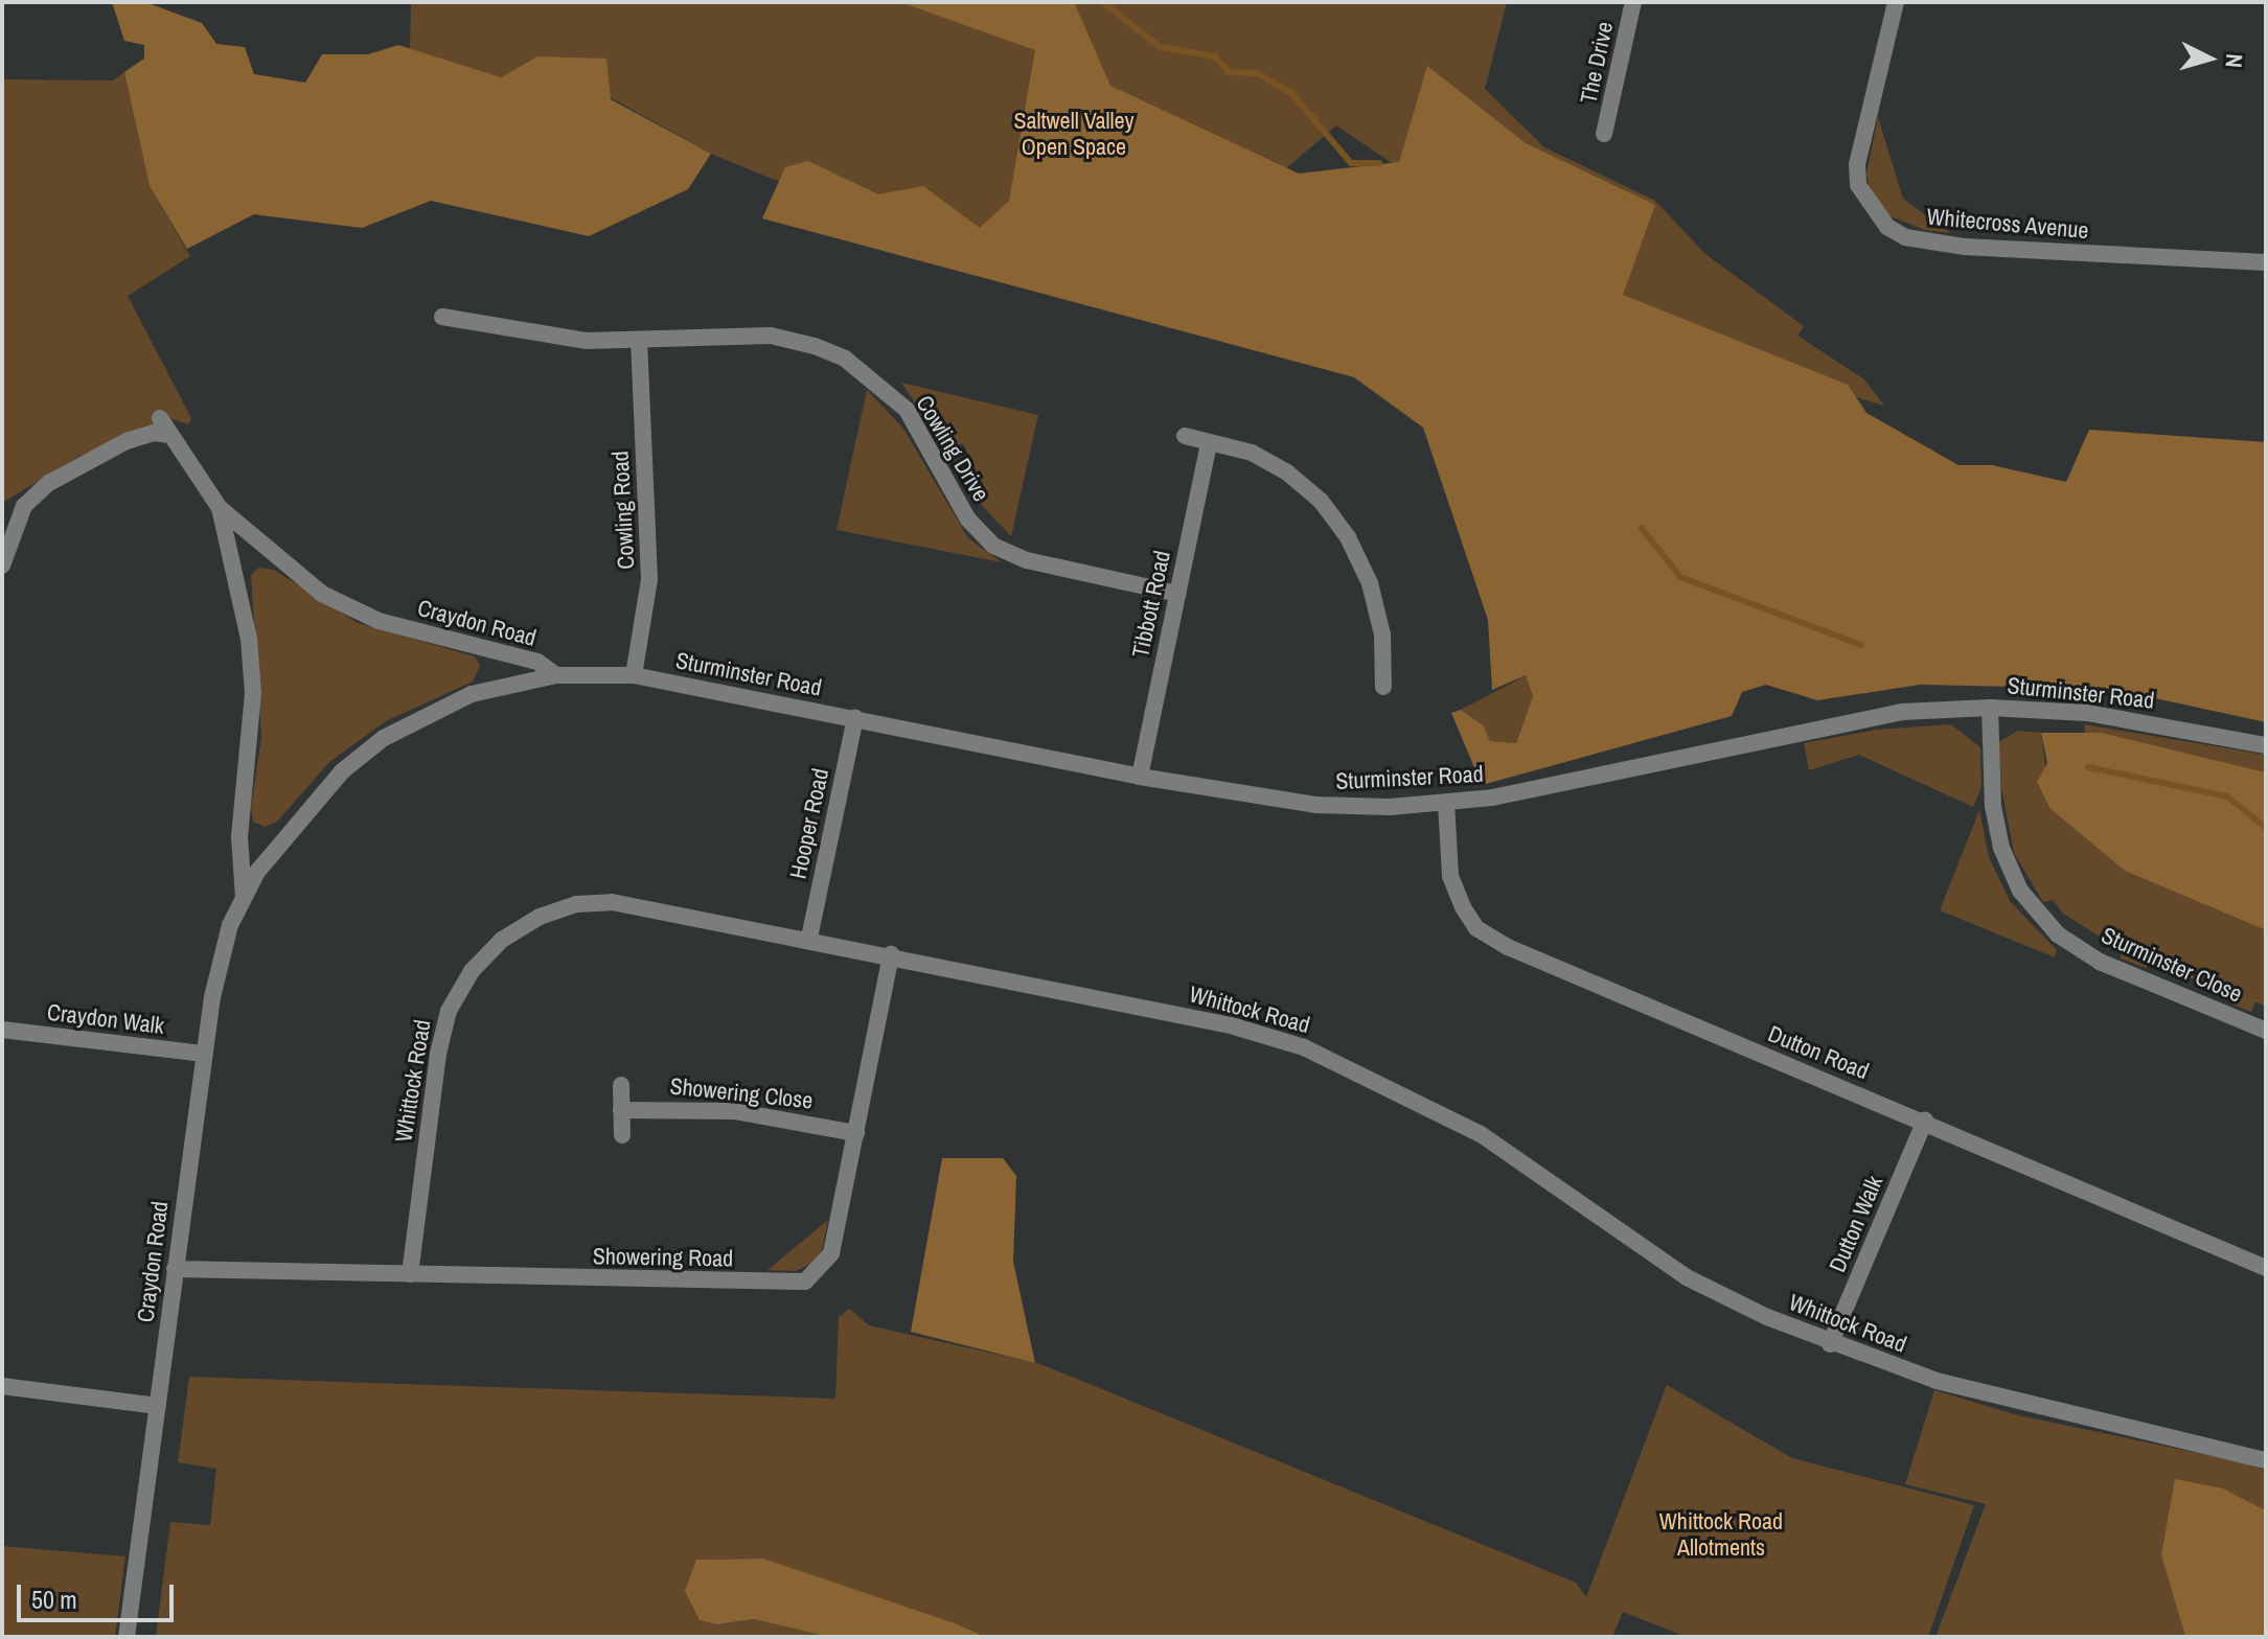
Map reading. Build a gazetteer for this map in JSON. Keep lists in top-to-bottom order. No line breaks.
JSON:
{"streets":{"street":["The Drive","Whitecross Avenue","Cowling Drive","Cowling Road","Tibbott Road","Craydon Road","Sturminster Road","Hooper Road","Sturminster Close","Whittock Road","Craydon Walk","Dutton Road","Showering Close","Dutton Walk","Showering Road"]},"crossings":[["Cowling Drive","Cowling Road"],["Cowling Drive","Tibbott Road"],["Cowling Road","Sturminster Road"],["Tibbott Road","Sturminster Road"],["Craydon Road","Sturminster Road"],["Craydon Road","Craydon Walk"],["Craydon Road","Showering Road"],["Sturminster Road","Hooper Road"],["Sturminster Road","Sturminster Close"],["Sturminster Road","Dutton Road"],["Hooper Road","Whittock Road"],["Whittock Road","Dutton Walk"],["Whittock Road","Showering Road"],["Dutton Road","Dutton Walk"],["Showering Close","Showering Road"]],"parks":["Saltwell Valley Open Space","Whittock Road Allotments"],"scale_bar":"50 m","north":"right"}
